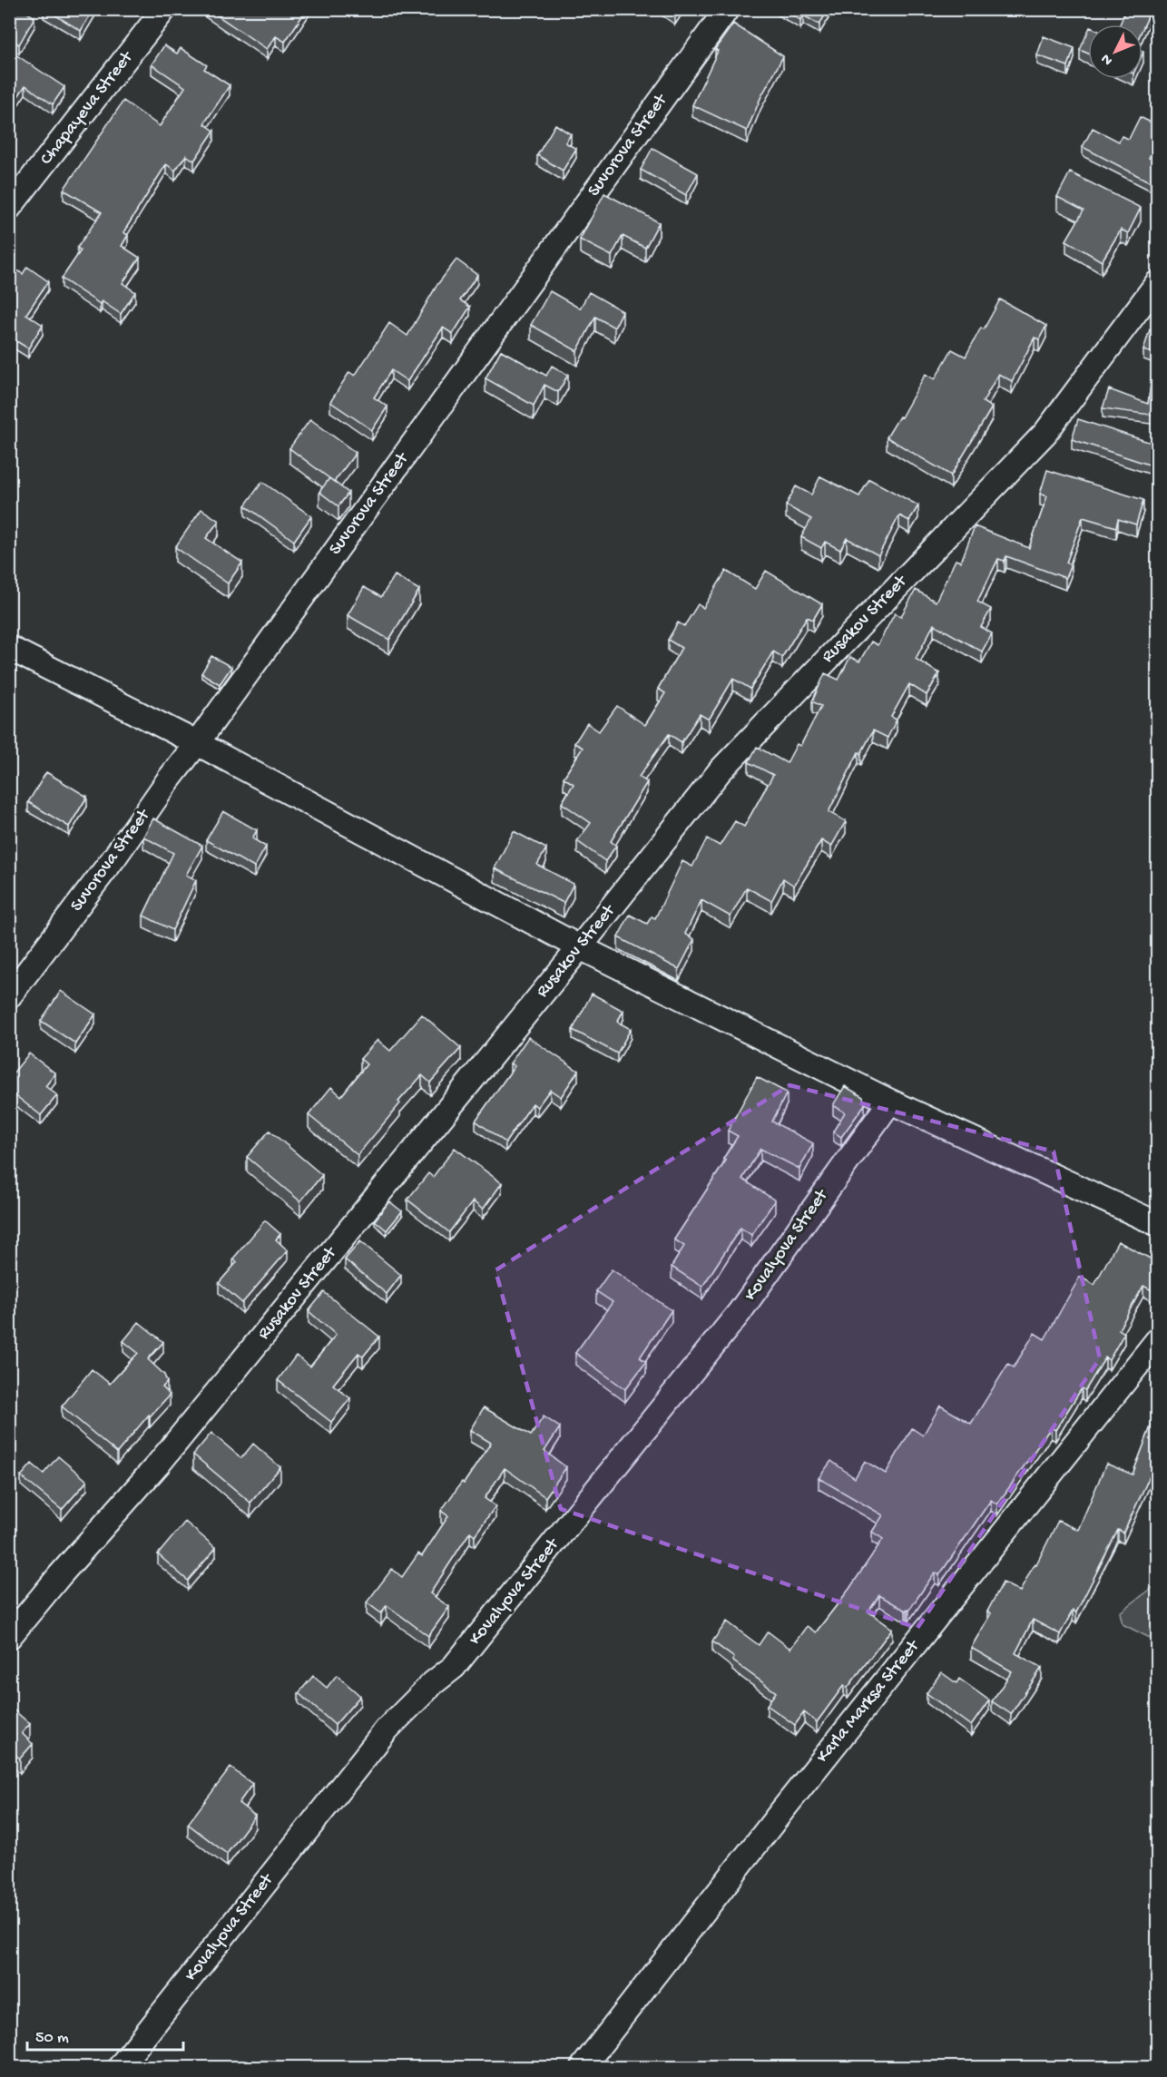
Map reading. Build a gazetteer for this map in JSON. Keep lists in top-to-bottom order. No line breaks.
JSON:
{"streets":{"street":["Chapayeva Street","Suvorova Street","Rusakov Street","Kovalyova Street","Karla Marksa Street"]},"scale_bar":"50 m","north":"bottom left"}
